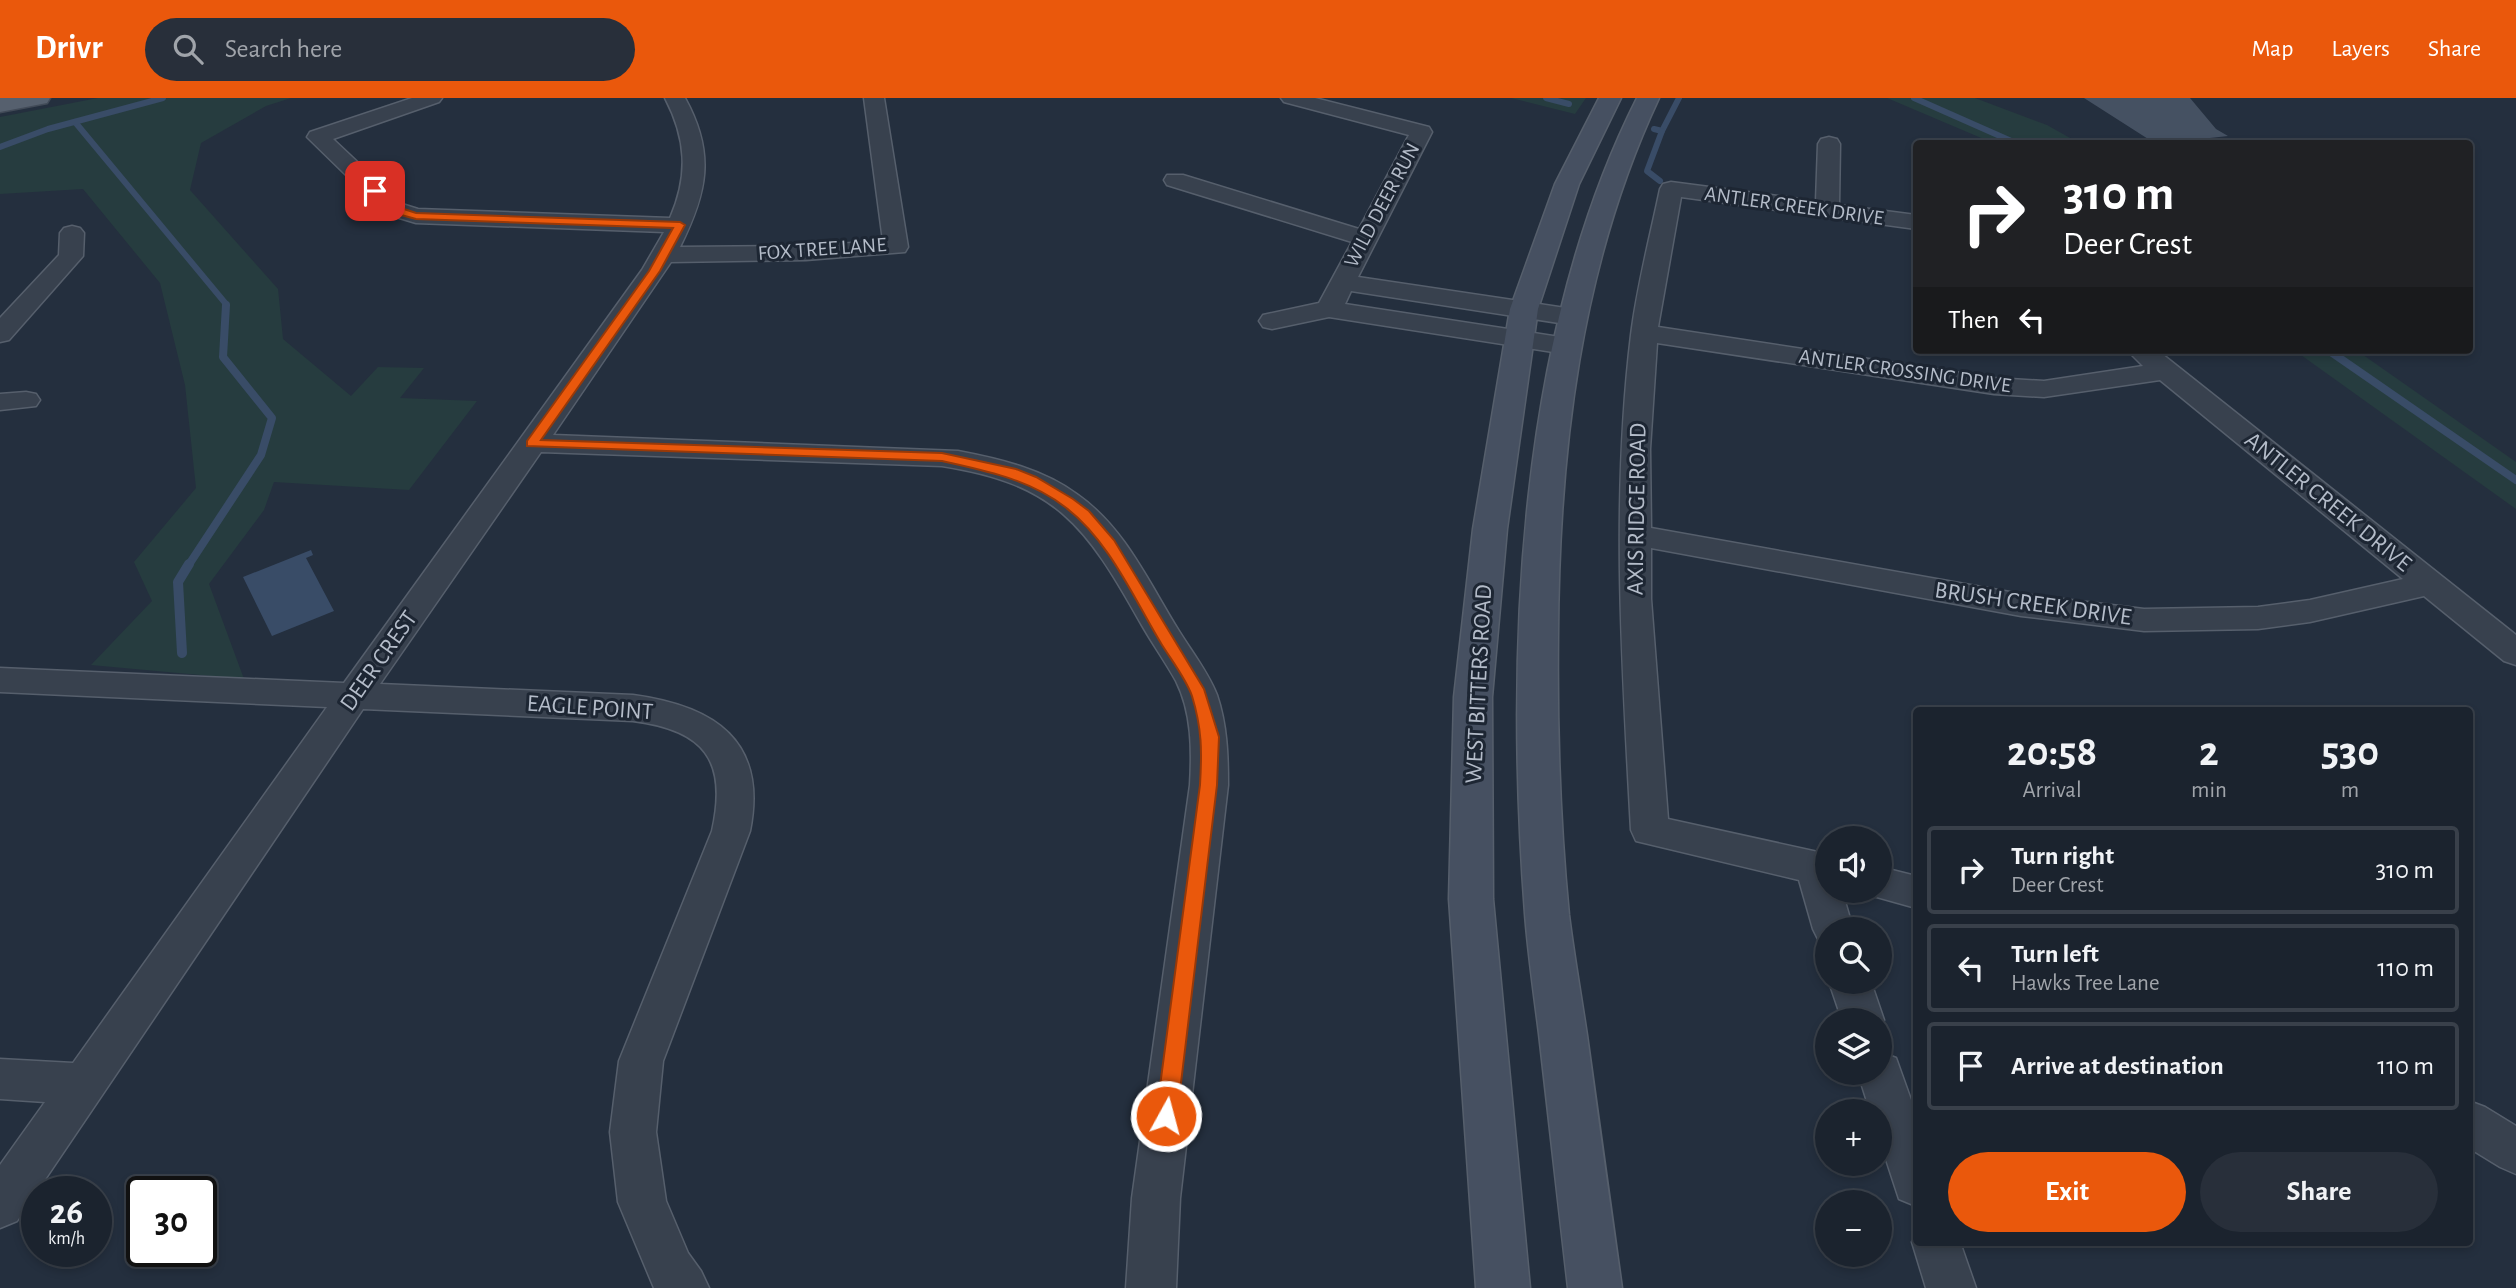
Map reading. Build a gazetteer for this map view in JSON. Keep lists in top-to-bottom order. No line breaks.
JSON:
{"streets":{"main road":["WEST BITTERS ROAD"],"street":["WILD DEER RUN","ANTLER CREEK DRIVE","FOX TREE LANE","ANTLER CROSSING DRIVE","AXIS RIDGE ROAD","BRUSH CREEK DRIVE","DEER CREST","EAGLE POINT"]},"crossings":[["ANTLER CREEK DRIVE","ANTLER CROSSING DRIVE"],["ANTLER CREEK DRIVE","AXIS RIDGE ROAD"],["ANTLER CREEK DRIVE","BRUSH CREEK DRIVE"],["FOX TREE LANE","DEER CREST"],["ANTLER CROSSING DRIVE","AXIS RIDGE ROAD"],["AXIS RIDGE ROAD","BRUSH CREEK DRIVE"],["DEER CREST","EAGLE POINT"]],"page":{"header":"Drivr","search":"Search here","nav":["Map","Layers","Share"],"turn":["310 m","Deer Crest"],"then":"Then","eta":["20:58","Arrival","2","min","530","m"],"map_buttons":["+","−"],"list":[{"name":"Turn right","note":"Deer Crest","value":"310 m"},{"name":"Turn left","note":"Hawks Tree Lane","value":"110 m"},{"name":"Arrive at destination","value":"110 m"}],"buttons":["Exit","Share"],"speed":"26 km/h","limit":"30"}}
